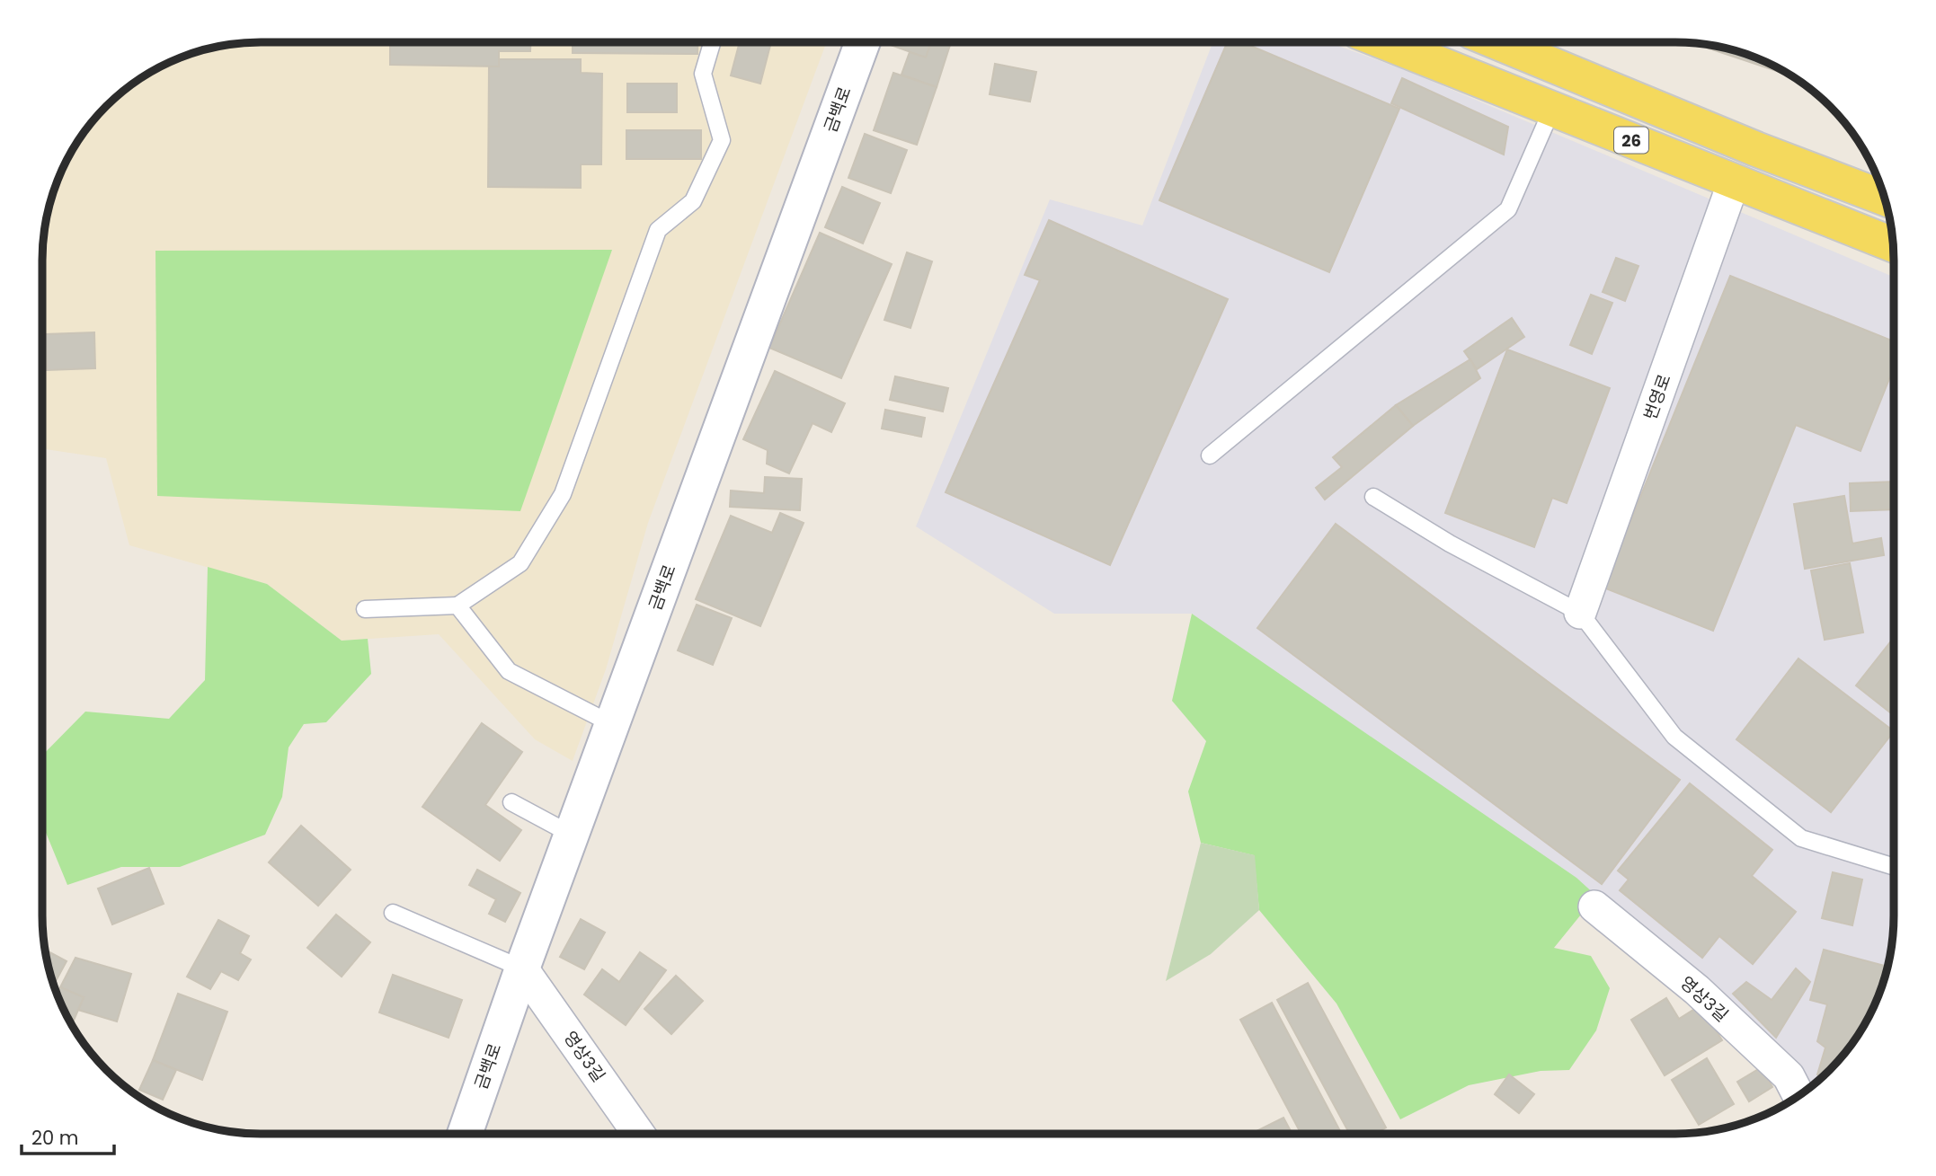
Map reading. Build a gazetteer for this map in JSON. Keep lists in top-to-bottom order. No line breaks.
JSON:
{"streets":{"main road":["26"],"street":["금백로","번영로","영상3길"]},"crossings":[["금백로","영상3길"],["26","번영로"]],"scale_bar":"20 m"}
